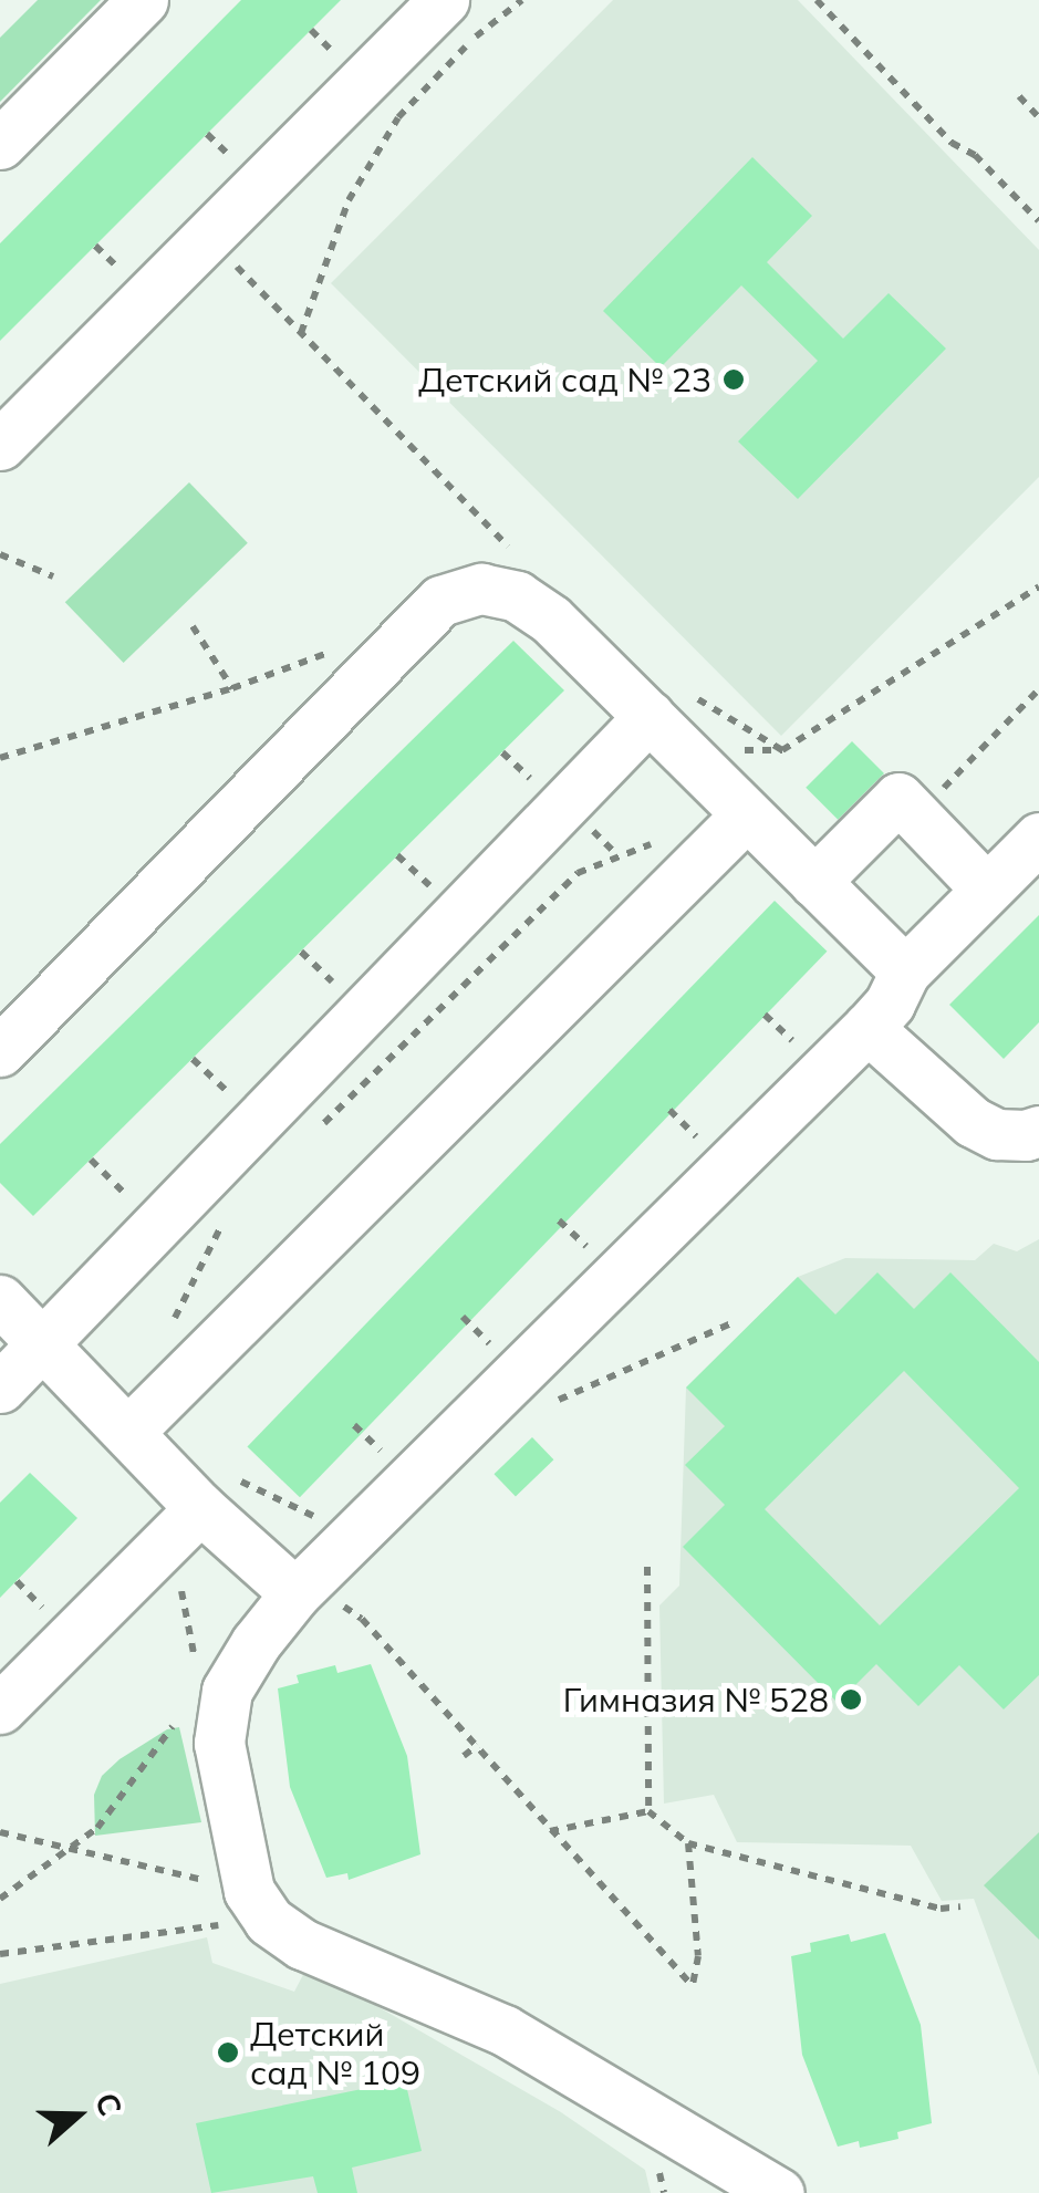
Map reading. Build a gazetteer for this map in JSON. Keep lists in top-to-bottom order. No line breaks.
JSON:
{"places":["Детский сад № 23","Гимназия № 528","Детский сад № 109"],"north":"right"}
